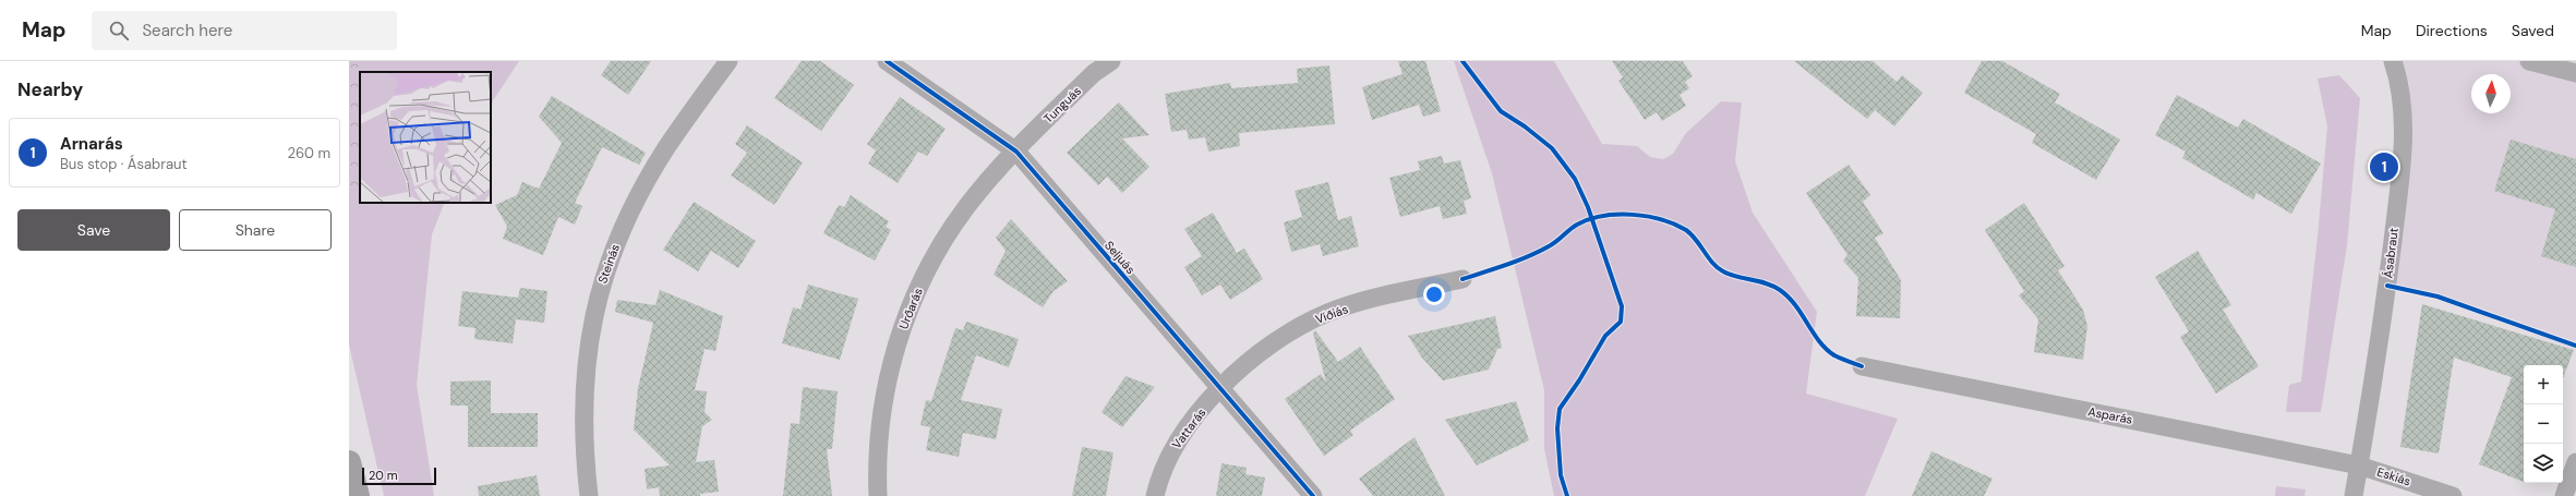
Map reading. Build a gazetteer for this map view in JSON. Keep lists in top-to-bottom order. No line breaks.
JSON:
{"streets":{"street":["Tunguás","Ásabraut","Seljuás","Steinás","Urðarás","Víðiás","Asparás","Vattarás","Eskiás"]},"crossings":[["Tunguás","Seljuás"],["Tunguás","Urðarás"],["Ásabraut","Asparás"],["Ásabraut","Eskiás"],["Seljuás","Urðarás"],["Seljuás","Víðiás"],["Seljuás","Vattarás"],["Víðiás","Vattarás"],["Asparás","Eskiás"]],"scale_bar":"20 m","north":"top","page":{"header":"Map","search":"Search here","nav":["Map","Directions","Saved"],"heading":"Nearby","list":[{"mark":"1","name":"Arnarás","note":"Bus stop · Ásabraut","value":"260 m"}],"pins":"1","buttons":["Save","Share"],"map_buttons":["+","−"],"scale":"20 m"}}
